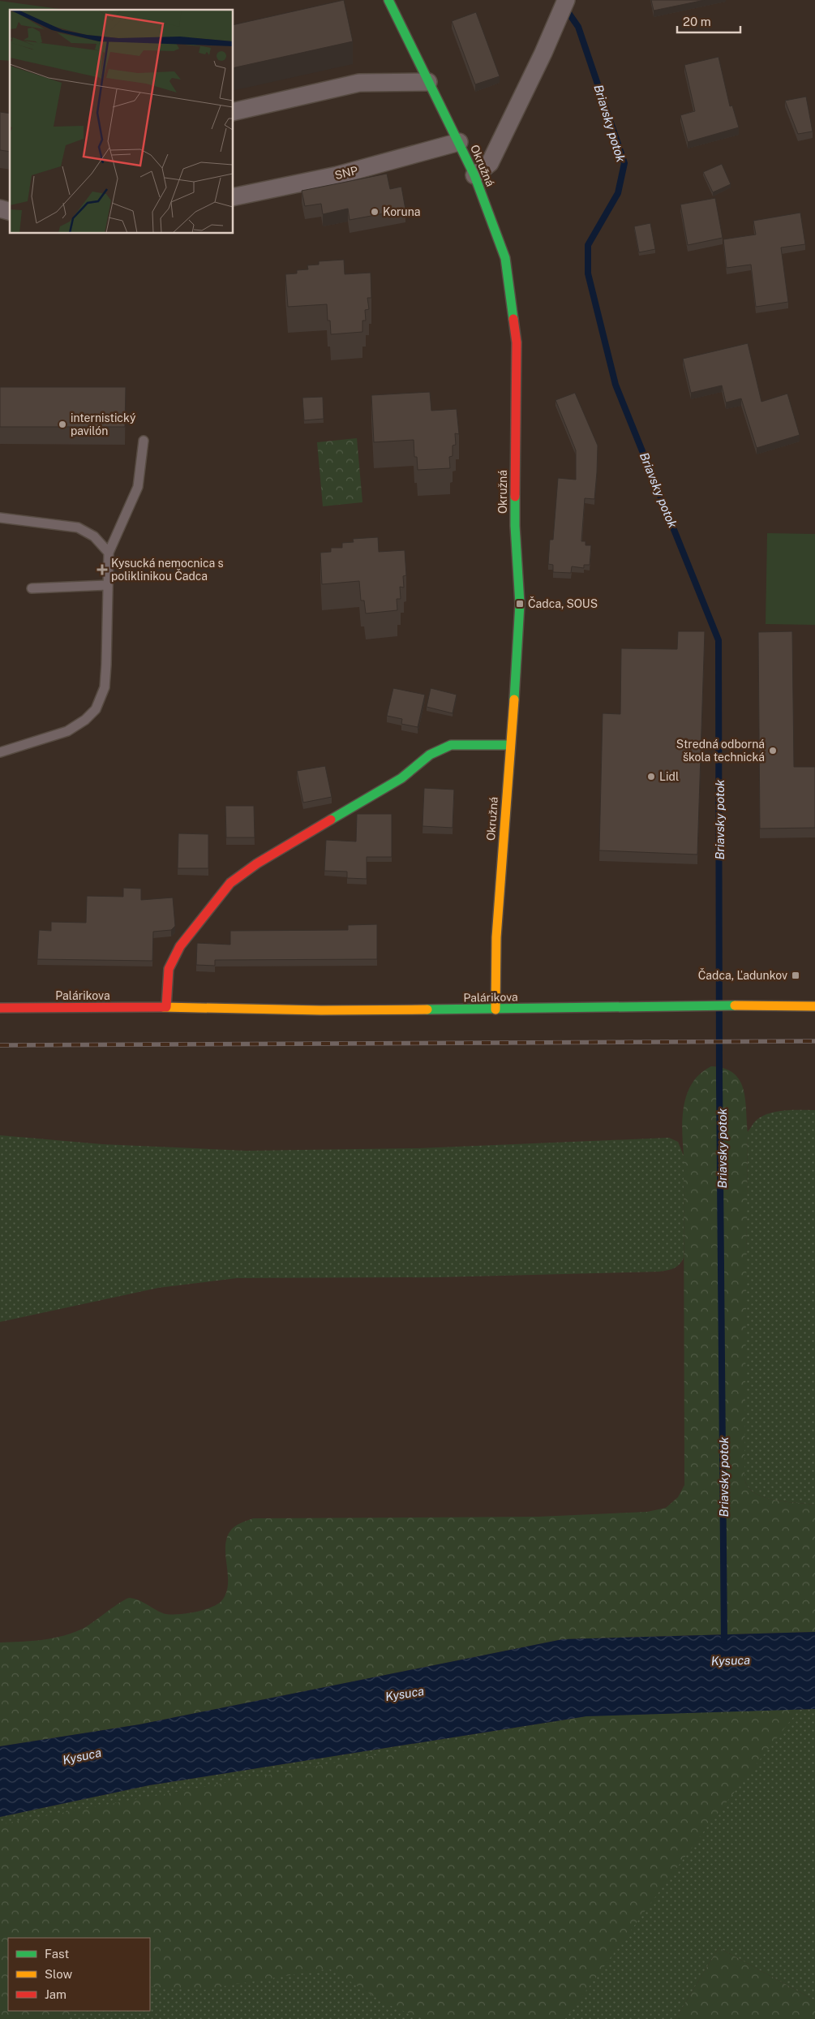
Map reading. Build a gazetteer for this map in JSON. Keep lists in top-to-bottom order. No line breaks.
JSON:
{"streets":{"street":["Okružná","SNP","Palárikova"]},"crossings":[["Okružná","SNP"],["Okružná","Palárikova"]],"water":["Briavsky potok","Kysuca"],"places":{"other":["Koruna","internistický pavilón","Stredná odborná škola technická","Lidl"],"health":["Kysucká nemocnica s poliklinikou Čadca"],"transit":["Čadca, SOUS","Čadca, Ľadunkov"]},"legend":["Fast","Slow","Jam"],"scale_bar":"20 m"}
